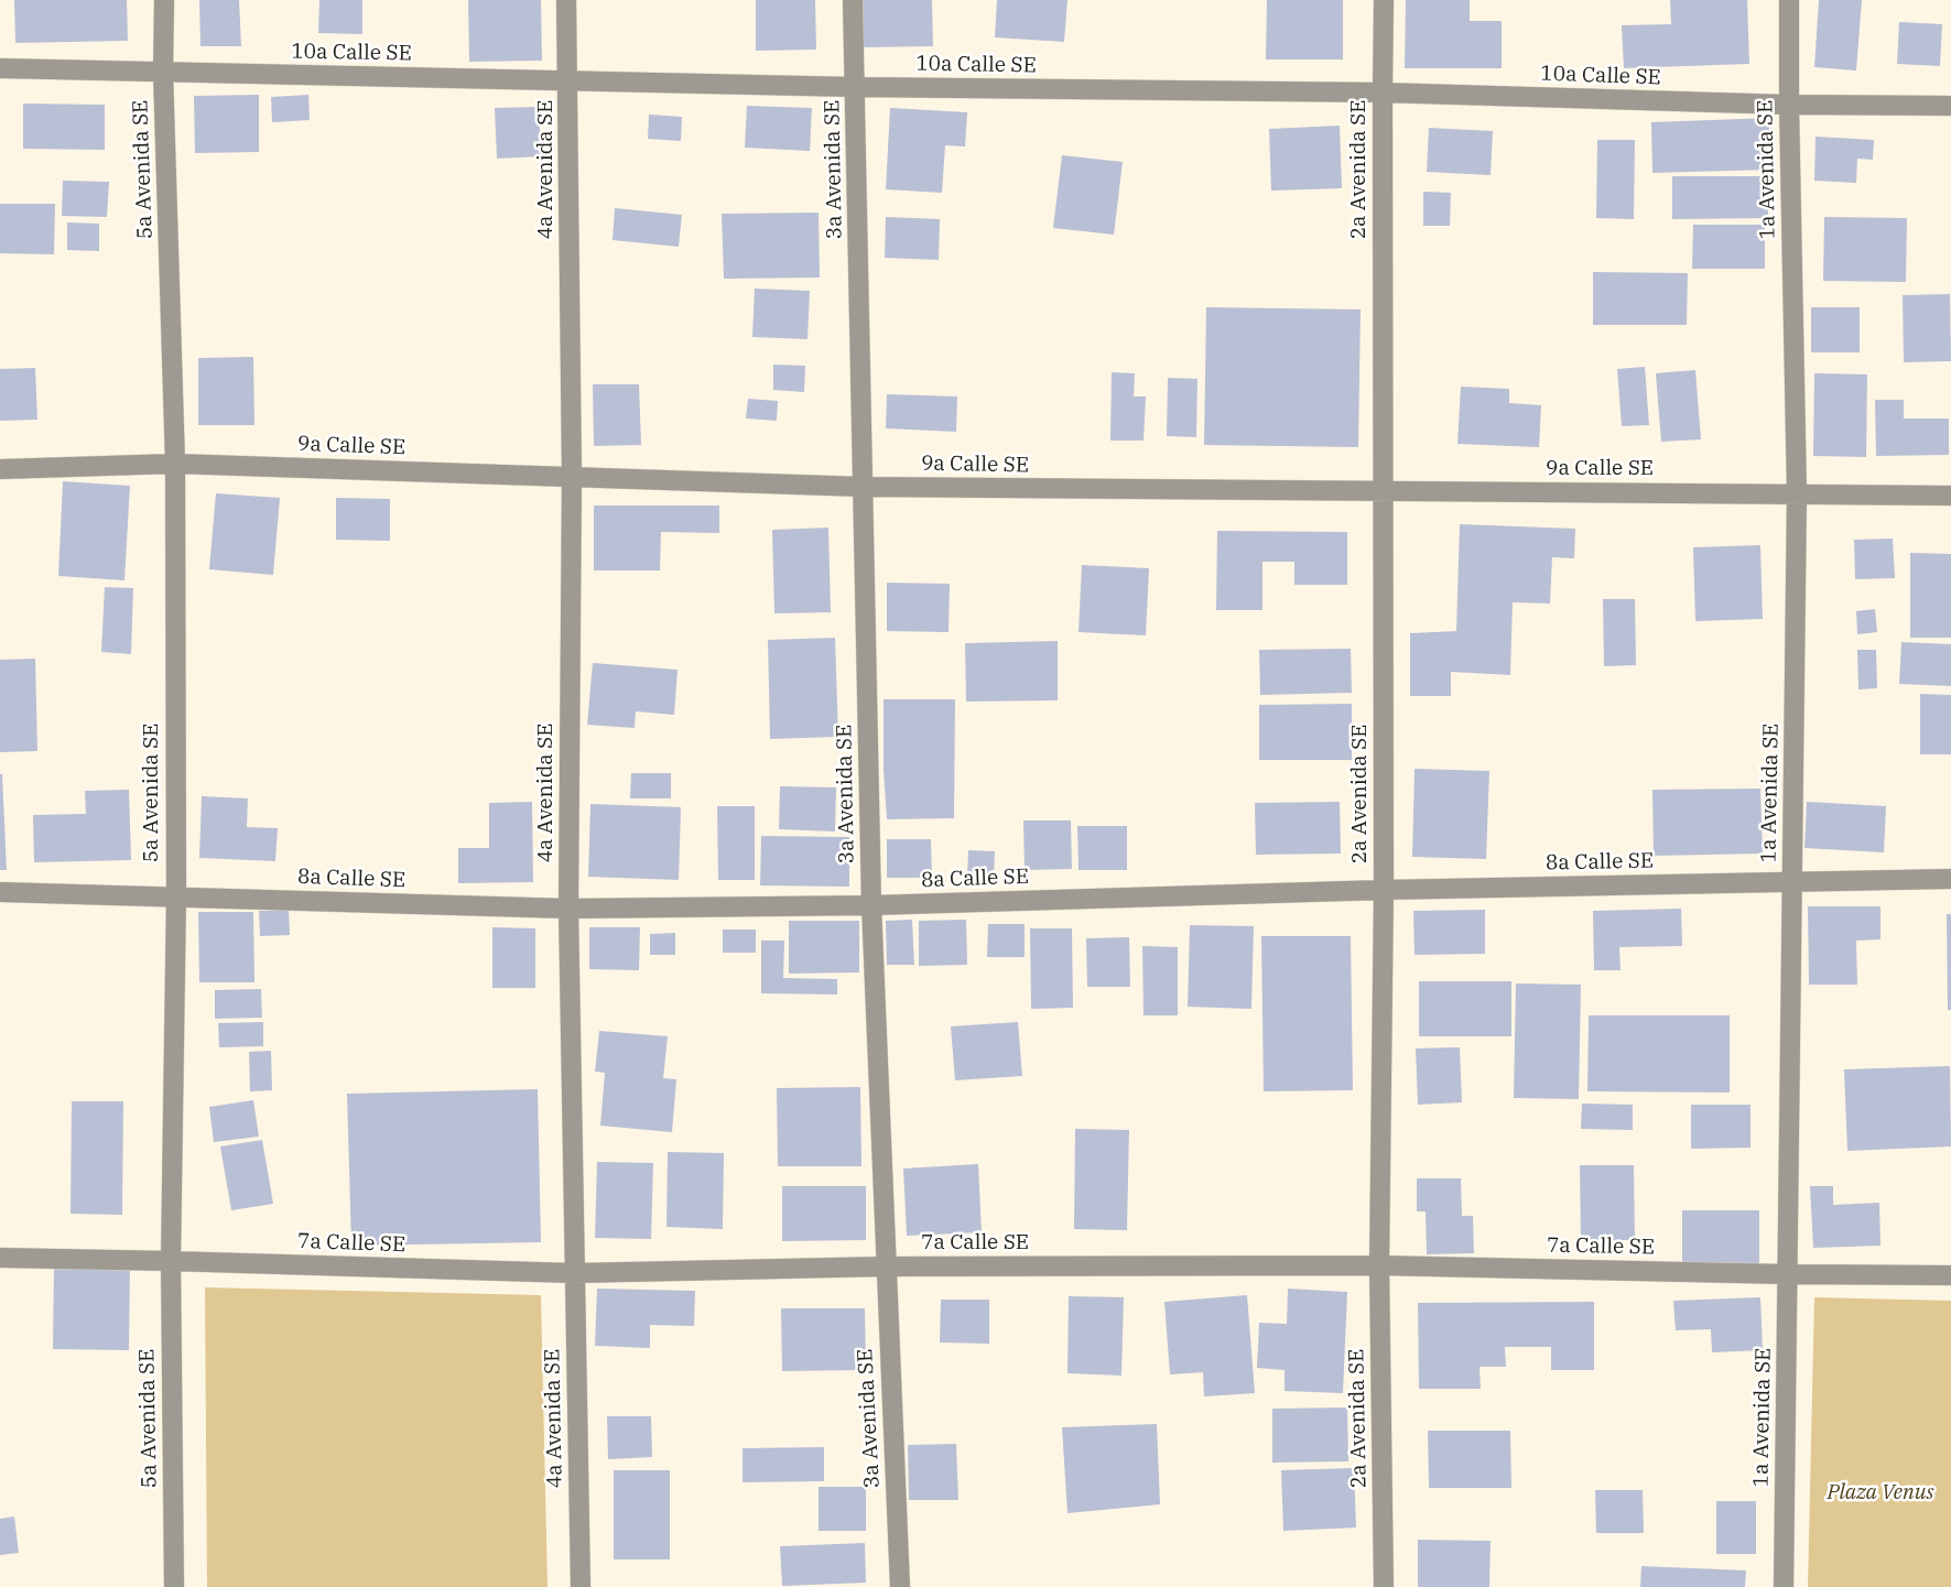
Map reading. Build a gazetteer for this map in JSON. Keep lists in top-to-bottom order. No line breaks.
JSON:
{"streets":{"street":["10a Calle SE","5a Avenida SE","4a Avenida SE","3a Avenida SE","2a Avenida SE","1a Avenida SE","9a Calle SE","8a Calle SE","7a Calle SE"]},"crossings":[["10a Calle SE","5a Avenida SE"],["10a Calle SE","4a Avenida SE"],["10a Calle SE","3a Avenida SE"],["10a Calle SE","2a Avenida SE"],["10a Calle SE","1a Avenida SE"],["5a Avenida SE","9a Calle SE"],["5a Avenida SE","8a Calle SE"],["5a Avenida SE","7a Calle SE"],["4a Avenida SE","9a Calle SE"],["4a Avenida SE","8a Calle SE"],["4a Avenida SE","7a Calle SE"],["3a Avenida SE","9a Calle SE"],["3a Avenida SE","8a Calle SE"],["3a Avenida SE","7a Calle SE"],["2a Avenida SE","9a Calle SE"],["2a Avenida SE","8a Calle SE"],["2a Avenida SE","7a Calle SE"],["1a Avenida SE","9a Calle SE"],["1a Avenida SE","8a Calle SE"],["1a Avenida SE","7a Calle SE"]],"parks":["Plaza Venus"]}
